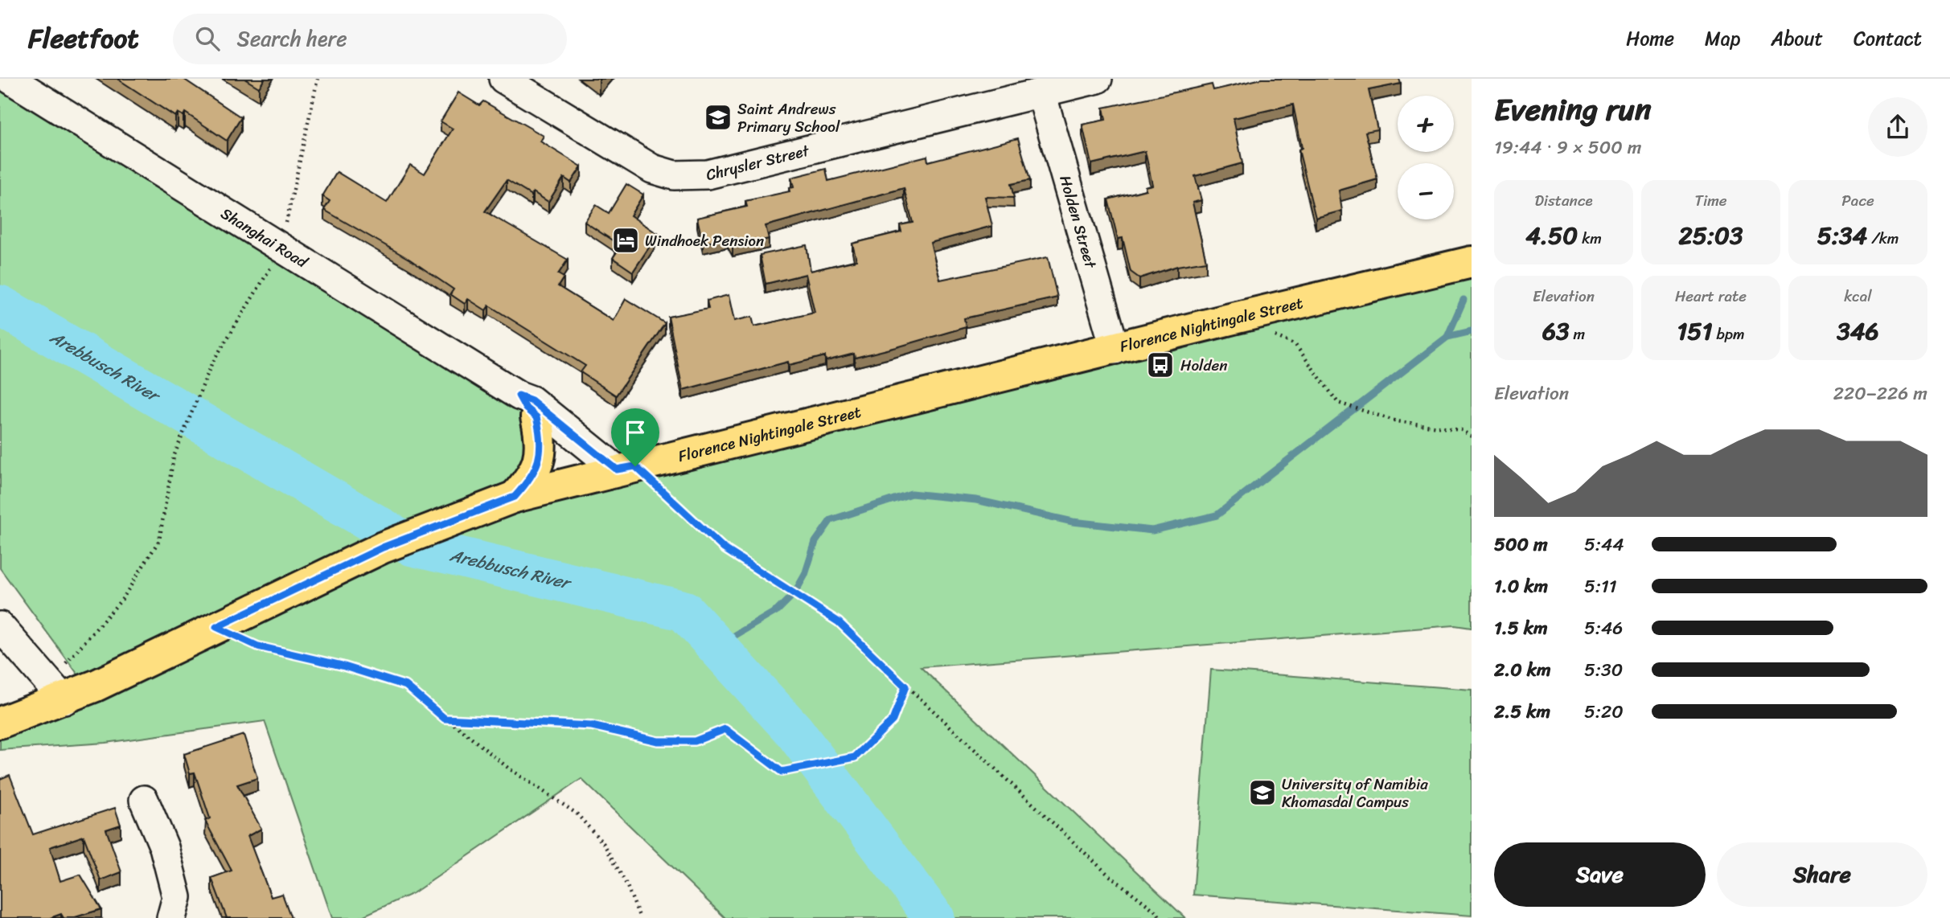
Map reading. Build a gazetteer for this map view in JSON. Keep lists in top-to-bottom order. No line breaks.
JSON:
{"streets":{"main road":["Florence Nightingale Street"],"street":["Chrysler Street","Holden Street","Shanghai Road"]},"crossings":[["Chrysler Street","Holden Street"],["Holden Street","Florence Nightingale Street"],["Shanghai Road","Florence Nightingale Street"]],"water":["Arebbusch River"],"places":{"school or university":["Saint Andrews Primary School","University of Namibia Khomasdal Campus"],"hotel":["Windhoek Pension"],"bus stop":["Holden"]},"page":{"header":"Fleetfoot","search":"Search here","nav":["Home","Map","About","Contact"],"heading":["Evening run","19:44 · 9 × 500 m"],"map_buttons":["+","−"],"stats":[["Distance","4.50 km"],["Time","25:03"],["Pace","5:34 /km"],["Elevation","63 m"],["Heart rate","151 bpm"],["kcal","346"]],"chart":["Elevation","220–226 m"],"list":[{"name":"500 m","note":"5:44"},{"name":"1.0 km","note":"5:11"},{"name":"1.5 km","note":"5:46"},{"name":"2.0 km","note":"5:30"},{"name":"2.5 km","note":"5:20"}],"buttons":["Save","Share"]}}
